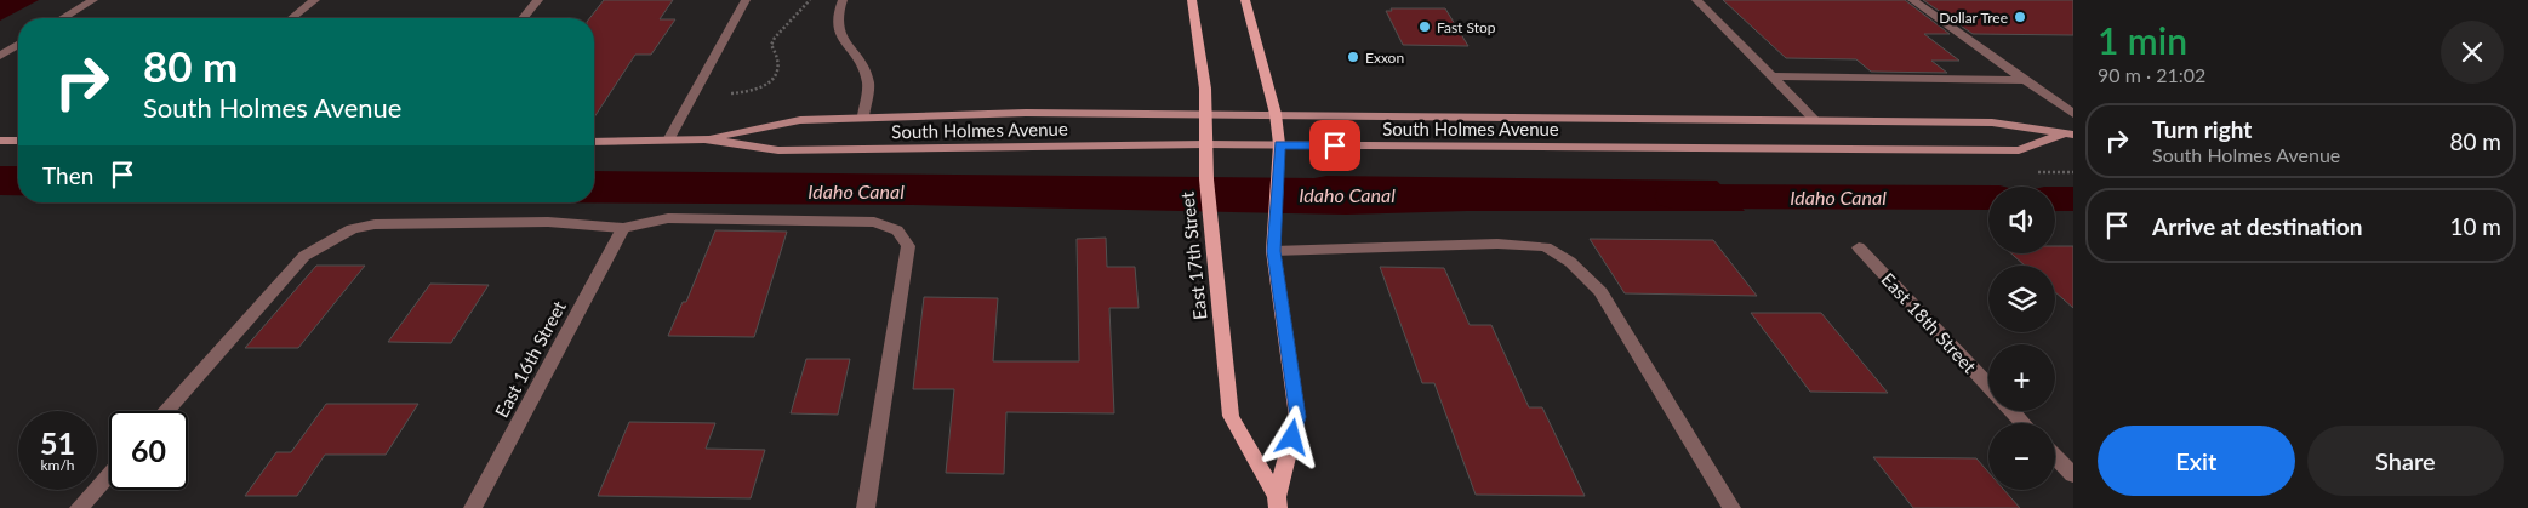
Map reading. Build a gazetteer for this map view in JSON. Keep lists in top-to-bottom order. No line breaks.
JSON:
{"streets":{"main road":["South Holmes Avenue","East 17th Street"],"street":["East 18th Street","East 16th Street"]},"crossings":[["South Holmes Avenue","East 17th Street"]],"water":["Idaho Canal"],"places":["Dollar Tree","Fast Stop","Exxon"],"page":{"heading":["1 min","90 m · 21:02"],"turn":["80 m","South Holmes Avenue"],"list":[{"name":"Turn right","note":"South Holmes Avenue","value":"80 m"},{"name":"Arrive at destination","value":"10 m"}],"then":"Then","map_buttons":["+","−"],"speed":"51 km/h","limit":"60","buttons":["Exit","Share"]}}
